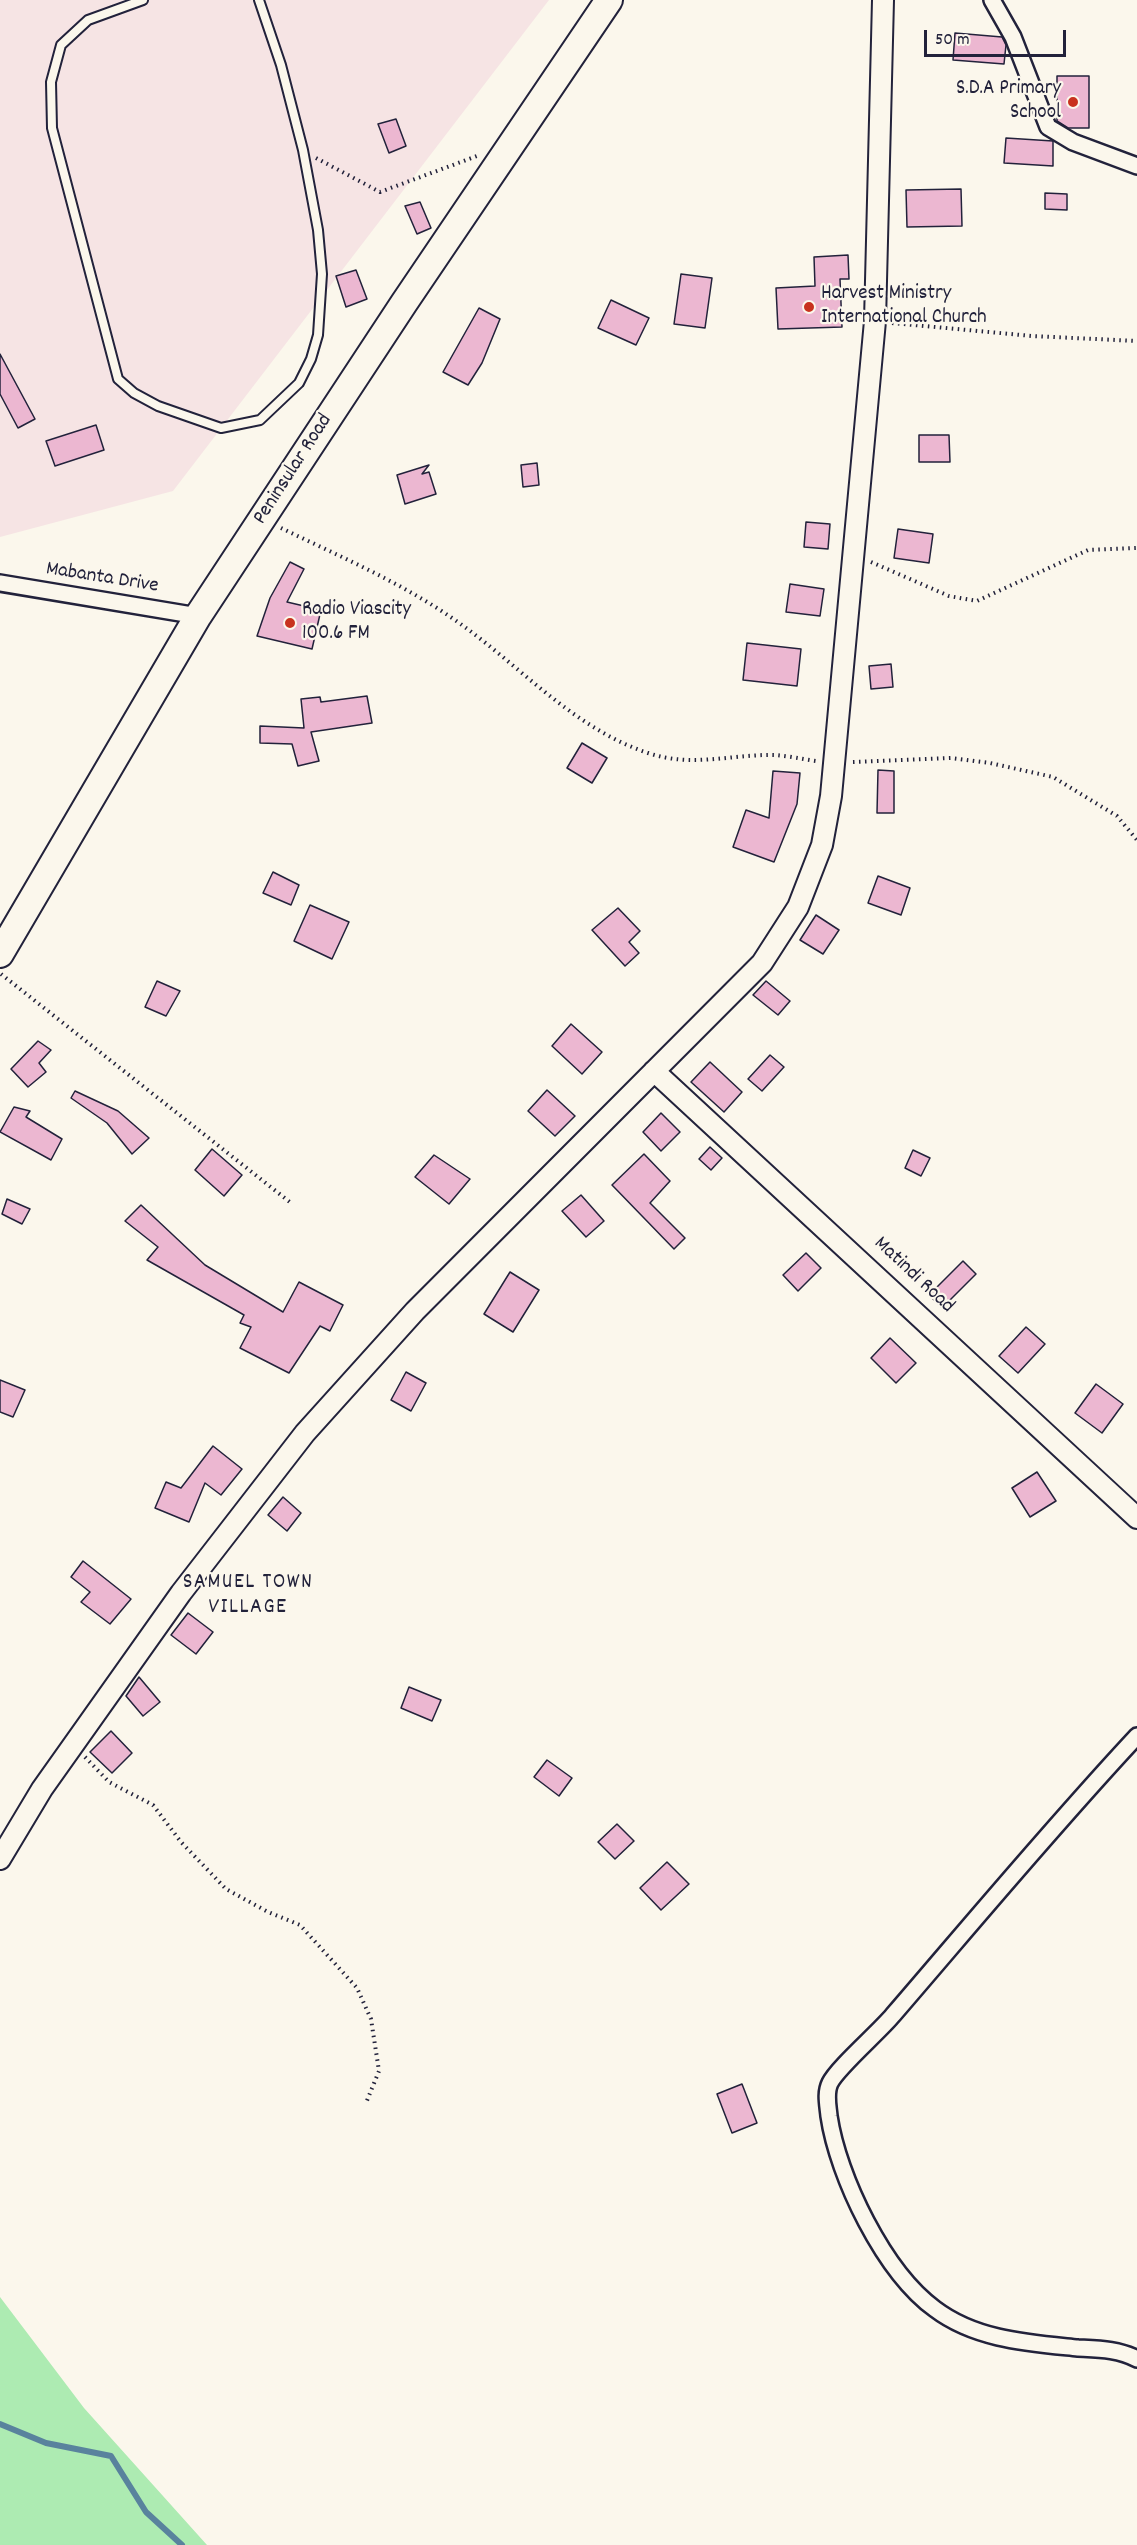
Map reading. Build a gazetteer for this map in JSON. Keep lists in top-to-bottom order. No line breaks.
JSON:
{"streets":{"main road":["Peninsular Road"],"street":["Mabanta Drive","Matindi Road"]},"crossings":[["Peninsular Road","Mabanta Drive"]],"districts":["SAMUEL TOWN VILLAGE"],"places":["S.D.A Primary School","Harvest Ministry International Church","Radio Viascity 100.6 FM"],"scale_bar":"50 m"}
